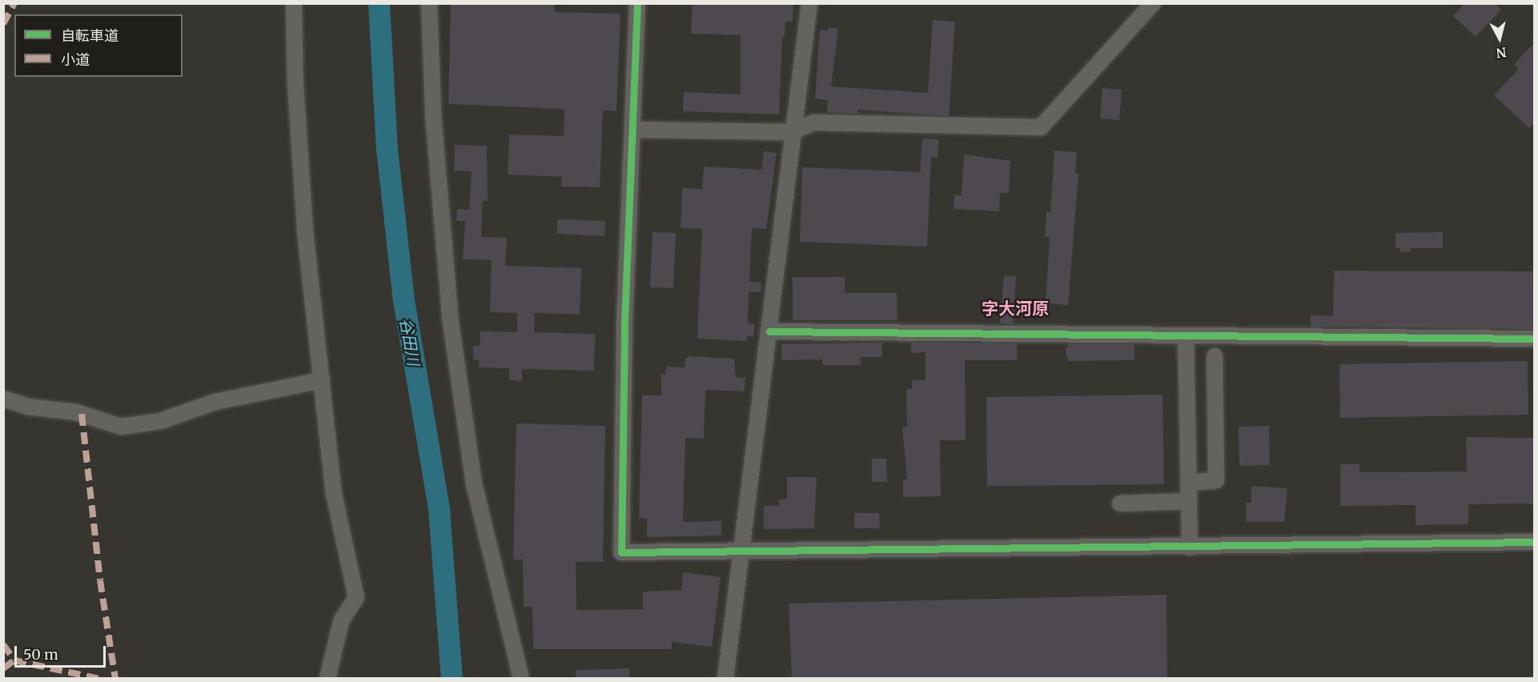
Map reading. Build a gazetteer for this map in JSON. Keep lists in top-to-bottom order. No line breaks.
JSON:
{"districts":["字大河原"],"water":["谷田川"],"legend":["自転車道","小道"],"scale_bar":"50 m","north":"bottom"}
